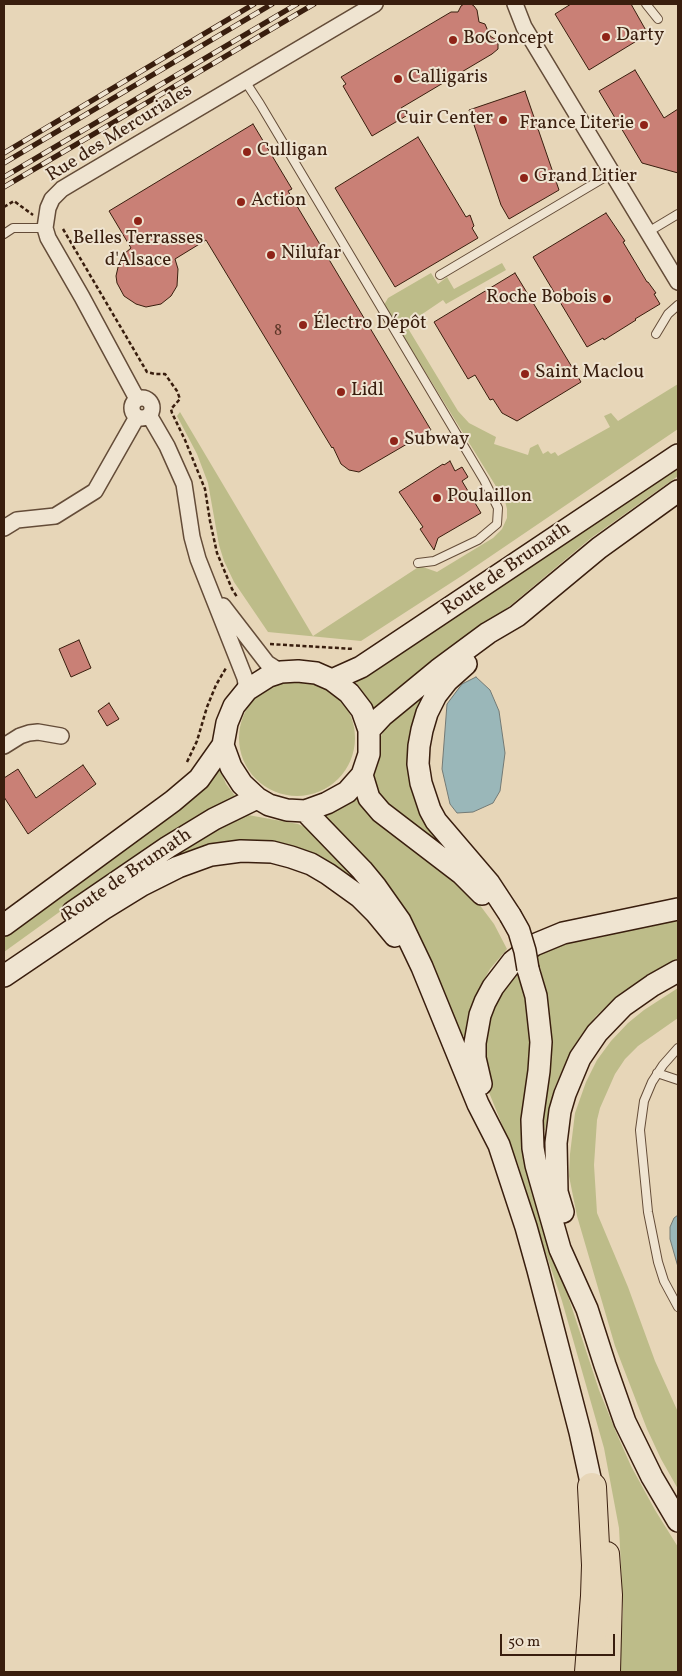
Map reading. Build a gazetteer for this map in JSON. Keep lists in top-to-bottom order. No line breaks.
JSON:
{"streets":{"main road":["Route de Brumath"],"street":["Rue des Mercuriales"]},"places":["Darty","BoConcept","Calligaris","Cuir Center","France Literie","Culligan","Grand Litier","Action","Belles Terrasses d'Alsace","Nilufar","Roche Bobois","Électro Dépôt","Saint Maclou","Lidl","Subway","Poulaillon"],"house_numbers":["8"],"scale_bar":"50 m"}
